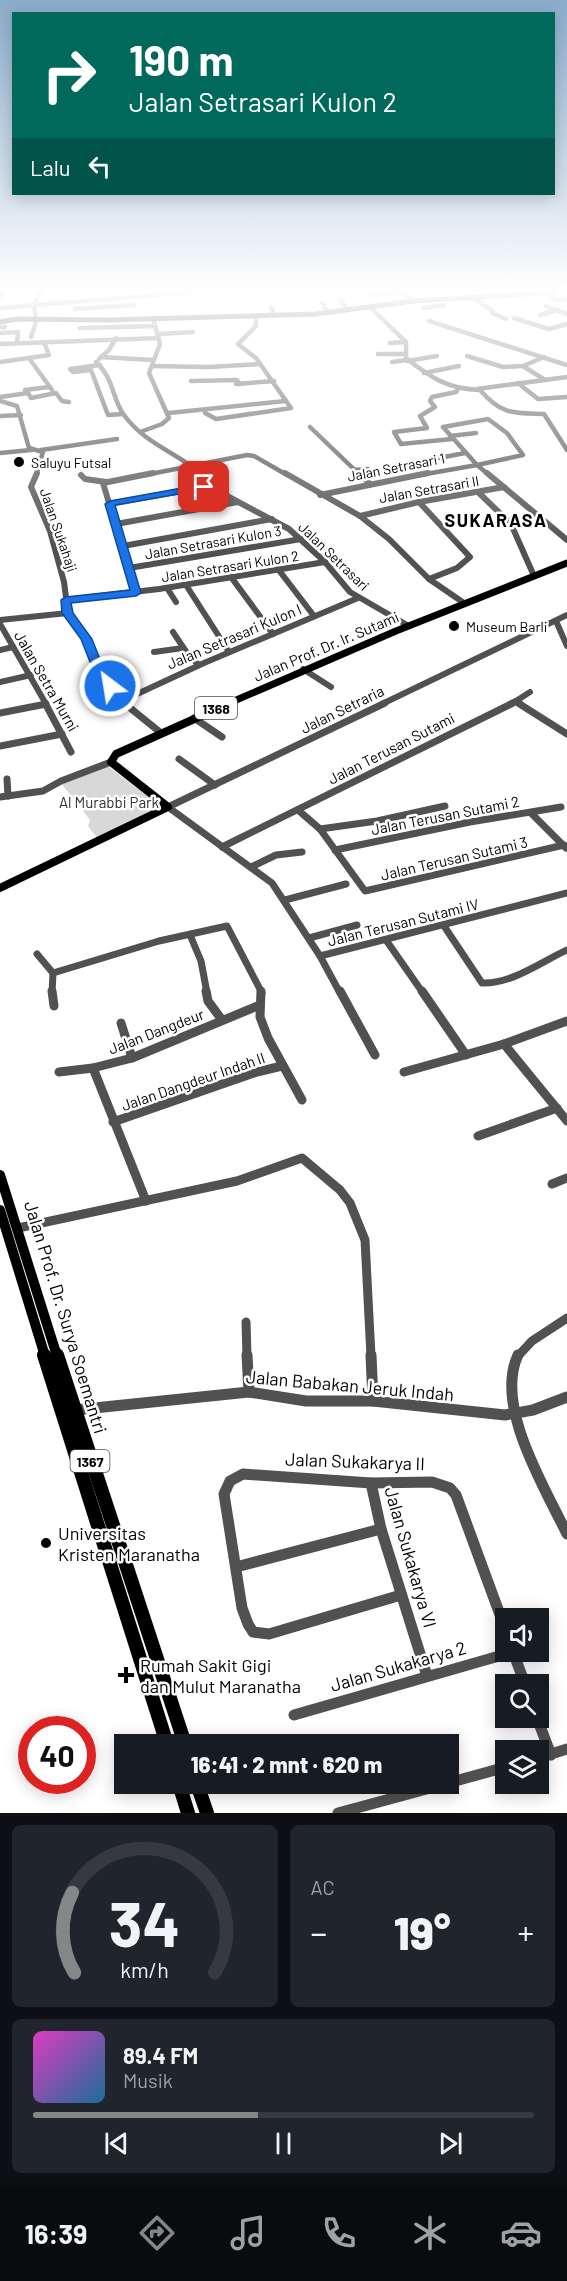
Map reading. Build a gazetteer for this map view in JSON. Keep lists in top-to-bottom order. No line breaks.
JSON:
{"streets":{"main road":["Jalan Prof. Dr. Ir. Sutami","1368","Jalan Prof. Dr. Surya Soemantri","1367"],"street":["Jalan Setrasari 1","Jalan Setrasari II","Jalan Sukahaji","Jalan Setrasari Kulon 3","Jalan Setrasari","Jalan Setrasari Kulon 2","Jalan Setrasari Kulon I","Jalan Setra Murni","Jalan Setraria","Jalan Terusan Sutami","Jalan Terusan Sutami 2","Jalan Terusan Sutami 3","Jalan Terusan Sutami IV","Jalan Dangdeur","Jalan Dangdeur Indah II","Jalan Babakan Jeruk Indah","Jalan Sukakarya II","Jalan Sukakarya VI","Jalan Sukakarya 2"]},"crossings":[["Jalan Setrasari 1","Jalan Setrasari II"],["Jalan Setrasari II","Jalan Setrasari"],["Jalan Setrasari II","Jalan Prof. Dr. Ir. Sutami"],["Jalan Sukahaji","Jalan Setrasari Kulon 2"],["Jalan Sukahaji","Jalan Setrasari Kulon I"],["Jalan Sukahaji","Jalan Prof. Dr. Ir. Sutami"],["Jalan Setrasari Kulon 3","Jalan Setrasari"],["Jalan Setrasari","Jalan Setrasari Kulon 2"],["Jalan Setrasari","Jalan Setrasari Kulon I"],["Jalan Setrasari","Jalan Prof. Dr. Ir. Sutami"],["Jalan Terusan Sutami 2","Jalan Terusan Sutami 3"],["Jalan Dangdeur","Jalan Dangdeur Indah II"],["Jalan Prof. Dr. Surya Soemantri","Jalan Babakan Jeruk Indah"],["Jalan Sukakarya II","Jalan Sukakarya VI"],["Jalan Sukakarya VI","Jalan Sukakarya 2"]],"districts":["SUKARASA"],"parks":["Al Murabbi Park"],"places":{"other":["Saluyu Futsal","Museum Barli","Universitas Kristen Maranatha"],"health":["Rumah Sakit Gigi dan Mulut Maranatha"]},"page":{"turn":["190 m","Jalan Setrasari Kulon 2"],"then":"Lalu","limit":"40","trip":"16:41 · 2 mnt · 620 m","tile":"AC","heat":["−","19°","+"],"song":["89.4 FM","Musik"],"tabs":"16:39","gauge":["34","km/h"]}}
